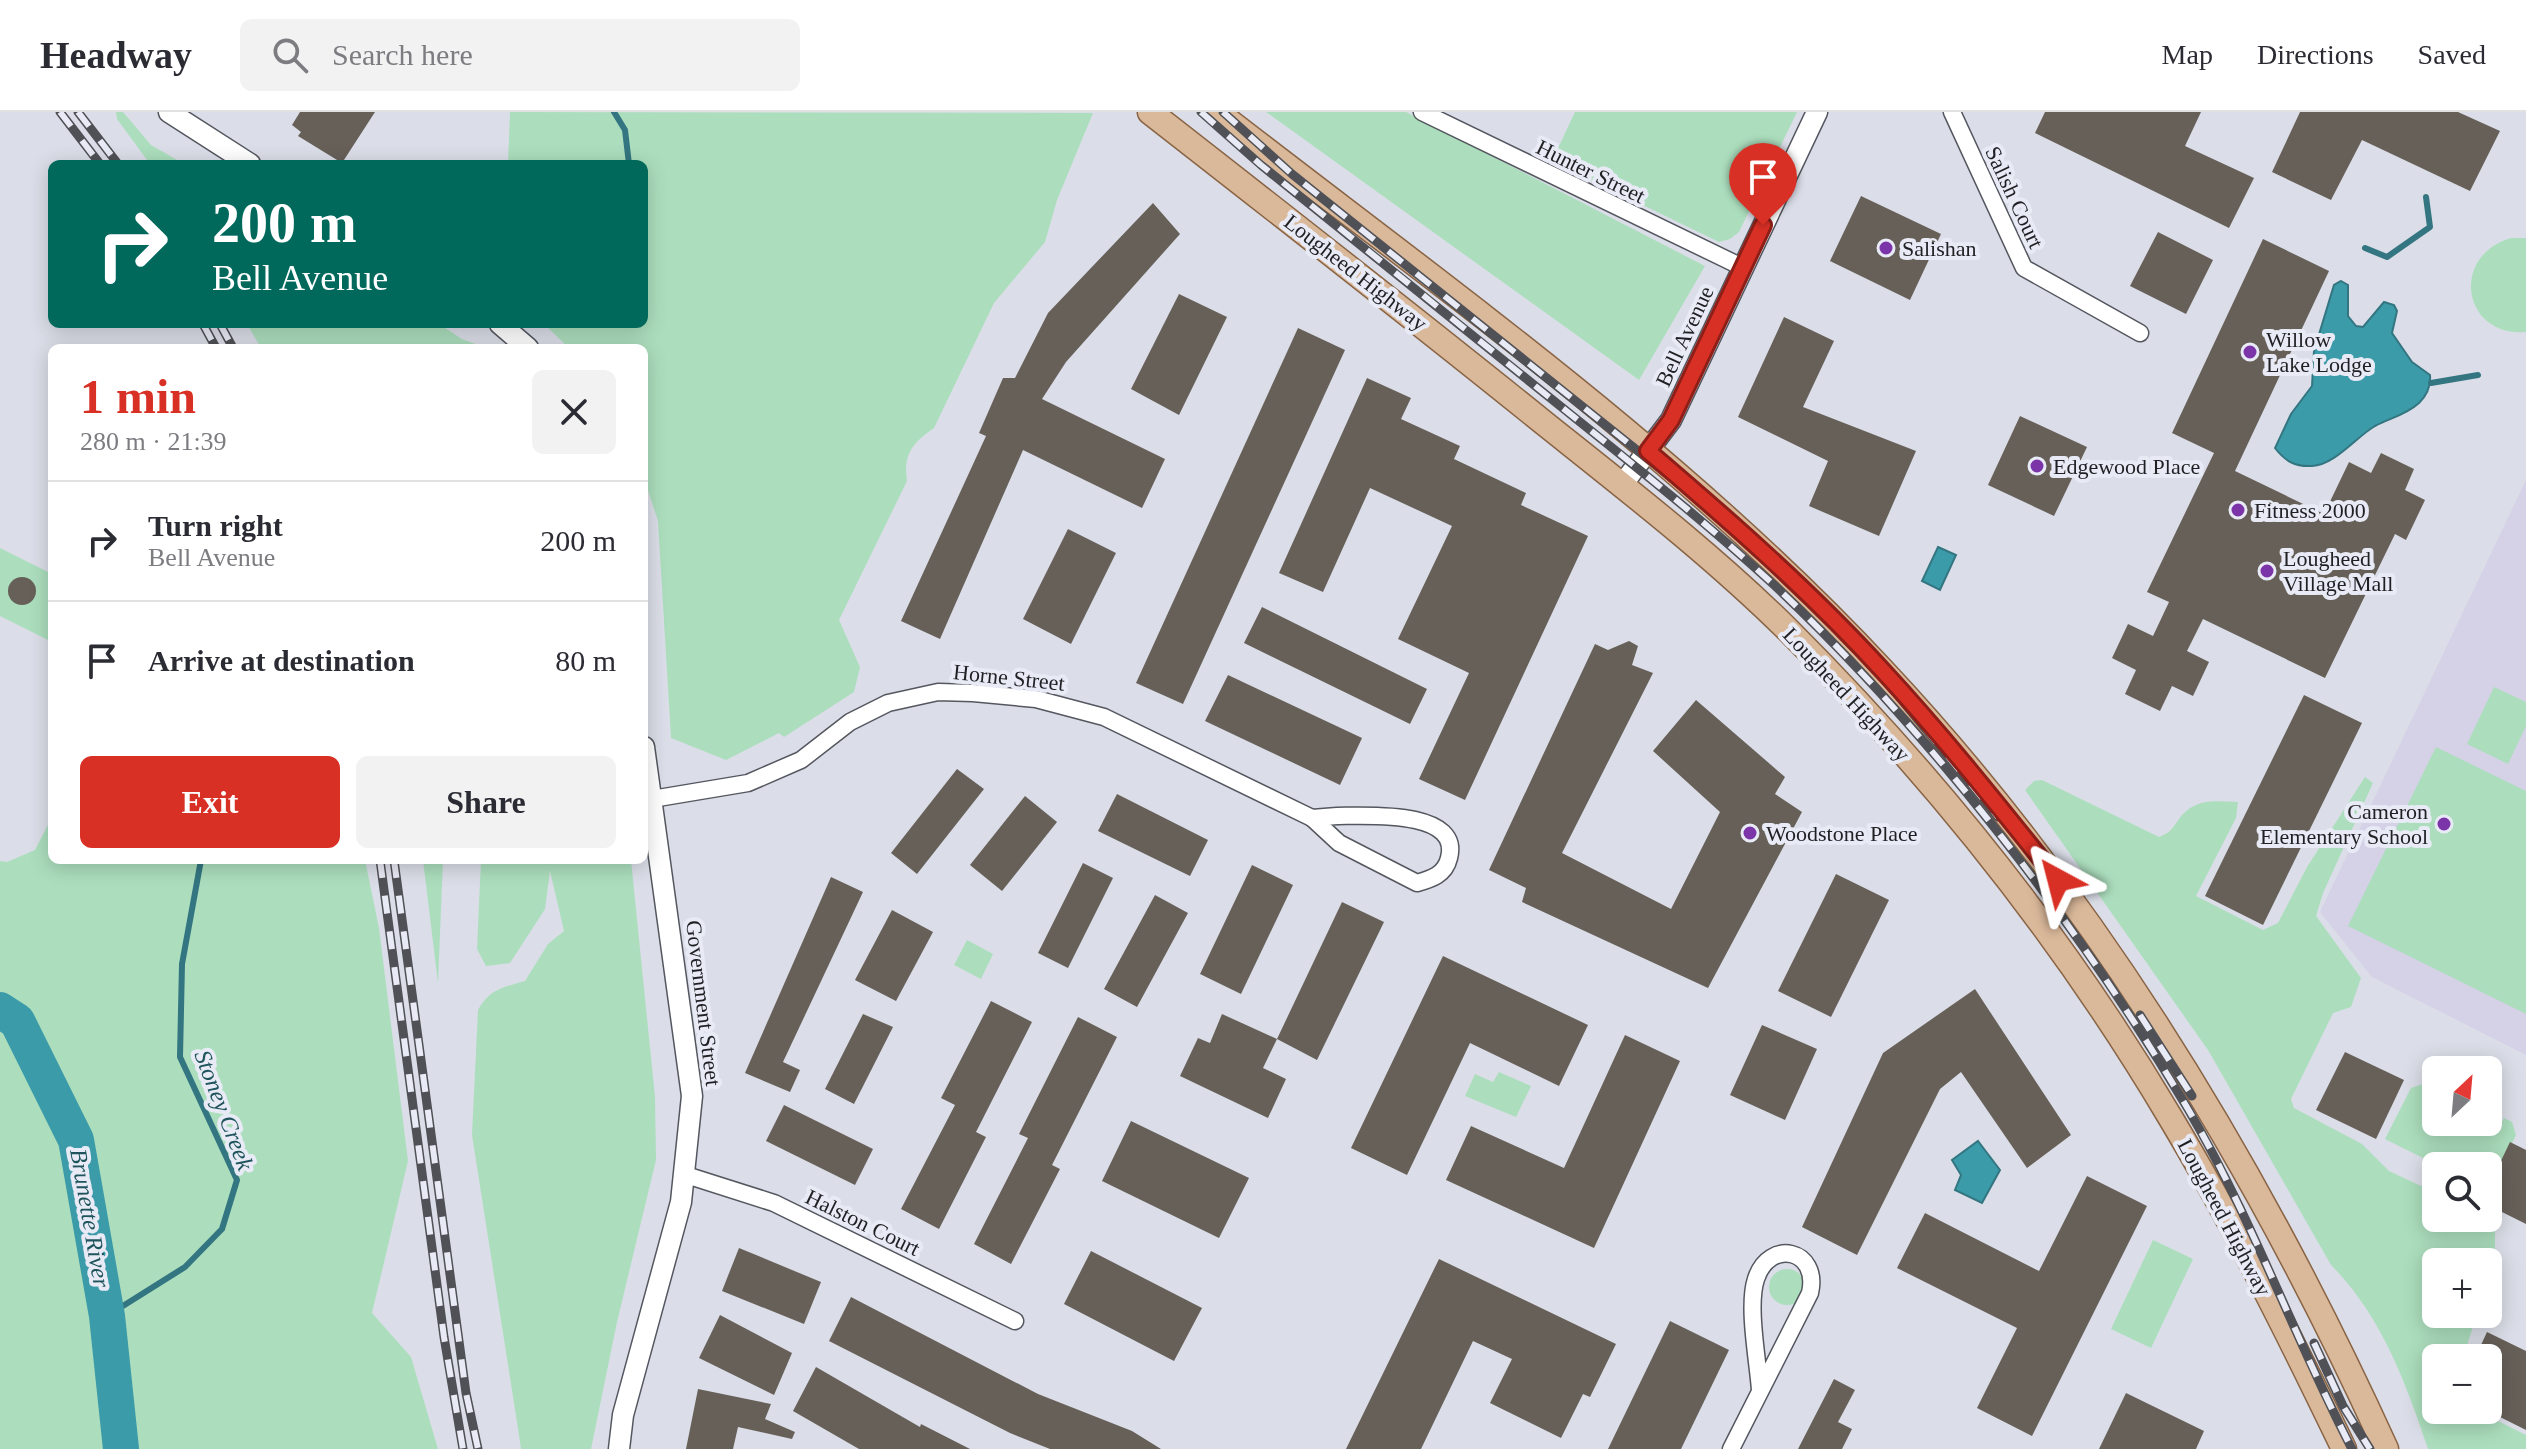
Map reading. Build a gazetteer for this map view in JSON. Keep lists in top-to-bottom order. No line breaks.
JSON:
{"streets":{"main road":["Lougheed Highway"],"street":["Hunter Street","Salish Court","Bell Avenue","Horne Street","Government Street","Halston Court"]},"crossings":[["Hunter Street","Bell Avenue"],["Lougheed Highway","Bell Avenue"],["Horne Street","Government Street"],["Government Street","Halston Court"]],"water":["Stoney Creek","Brunette River"],"places":["Salishan","Willow Lake Lodge","Edgewood Place","Fitness 2000","Lougheed Village Mall","Cameron Elementary School","Woodstone Place"],"north":"top right","page":{"header":"Headway","search":"Search here","nav":["Map","Directions","Saved"],"turn":["200 m","Bell Avenue"],"heading":["1 min","280 m · 21:39"],"list":[{"name":"Turn right","note":"Bell Avenue","value":"200 m"},{"name":"Arrive at destination","value":"80 m"}],"buttons":["Exit","Share"],"map_buttons":["+","−"]}}
